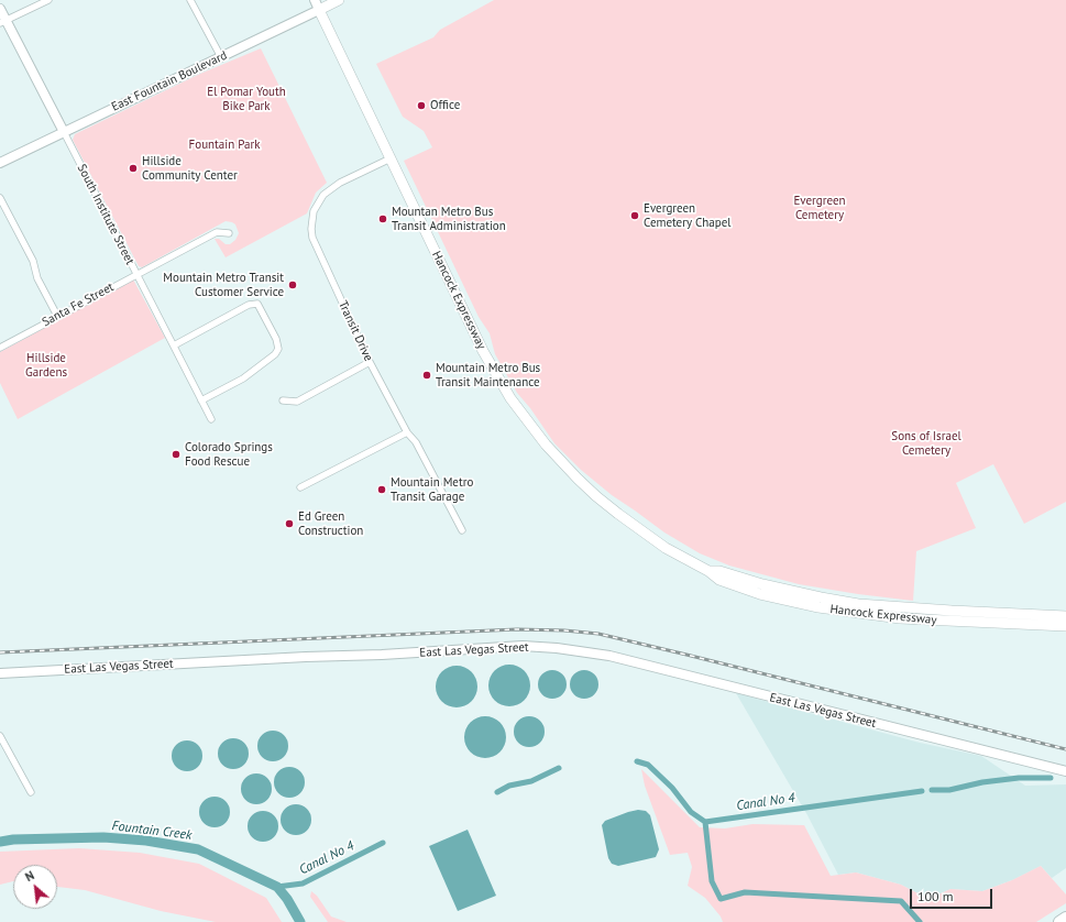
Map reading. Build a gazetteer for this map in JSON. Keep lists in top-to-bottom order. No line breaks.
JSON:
{"streets":{"main road":["East Fountain Boulevard","Hancock Expressway"],"street":["South Institute Street","Santa Fe Street","Transit Drive","East Las Vegas Street"]},"crossings":[["East Fountain Boulevard","South Institute Street"],["East Fountain Boulevard","Hancock Expressway"],["South Institute Street","Santa Fe Street"],["Hancock Expressway","Transit Drive"]],"water":["Canal No 4","Fountain Creek"],"parks":["El Pomar Youth Bike Park","Fountain Park","Evergreen Cemetery","Hillside Gardens","Sons of Israel Cemetery"],"places":["Office","Hillside Community Center","Evergreen Cemetery Chapel","Mountan Metro Bus Transit Administration","Mountain Metro Transit Customer Service","Mountain Metro Bus Transit Maintenance","Colorado Springs Food Rescue","Mountain Metro Transit Garage","Ed Green Construction"],"scale_bar":"100 m","north":"top left"}
